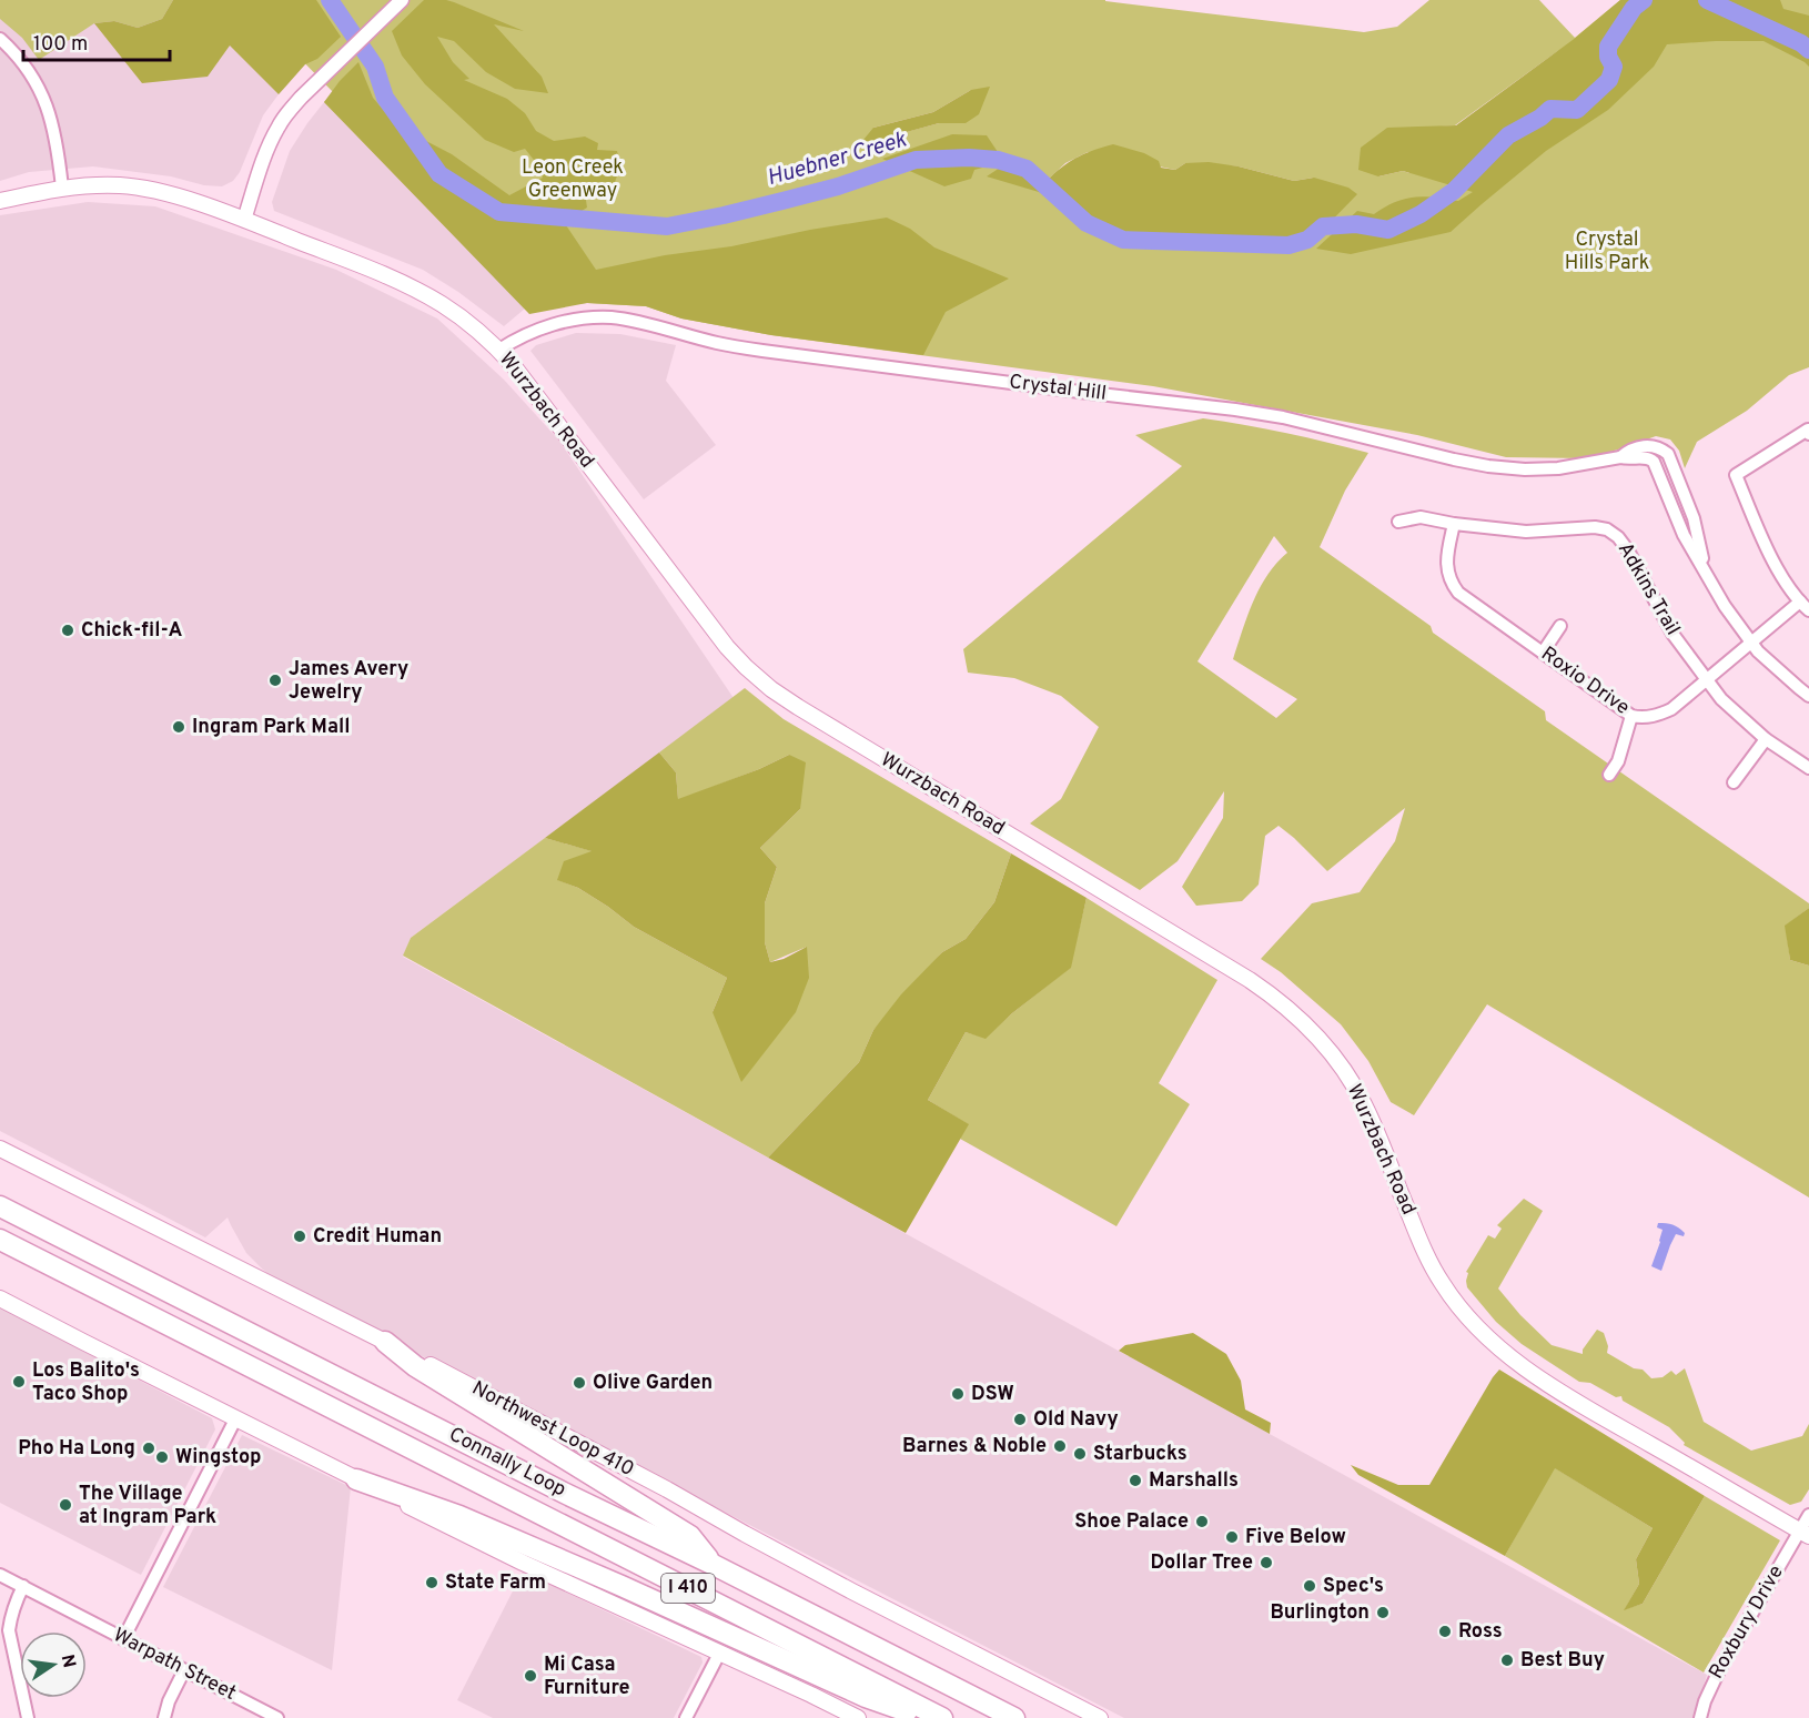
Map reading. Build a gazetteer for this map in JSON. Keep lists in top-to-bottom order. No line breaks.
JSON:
{"streets":{"highway":["Connally Loop","I 410"],"main road":["Wurzbach Road","Northwest Loop 410"],"street":["Crystal Hill","Adkins Trail","Roxio Drive","Roxbury Drive","Warpath Street"]},"crossings":[["Crystal Hill","Wurzbach Road"],["Wurzbach Road","Roxbury Drive"],["Adkins Trail","Roxio Drive"]],"water":["Huebner Creek"],"parks":["Leon Creek Greenway","Crystal Hills Park"],"places":["Chick-fil-A","James Avery Jewelry","Ingram Park Mall","Credit Human","Los Balito's Taco Shop","Olive Garden","DSW","Old Navy","Barnes & Noble","Pho Ha Long","Starbucks","Wingstop","Marshalls","The Village at Ingram Park","Shoe Palace","Five Below","Dollar Tree","State Farm","Spec's","Burlington","Ross","Best Buy","Mi Casa Furniture"],"scale_bar":"100 m","north":"right"}
